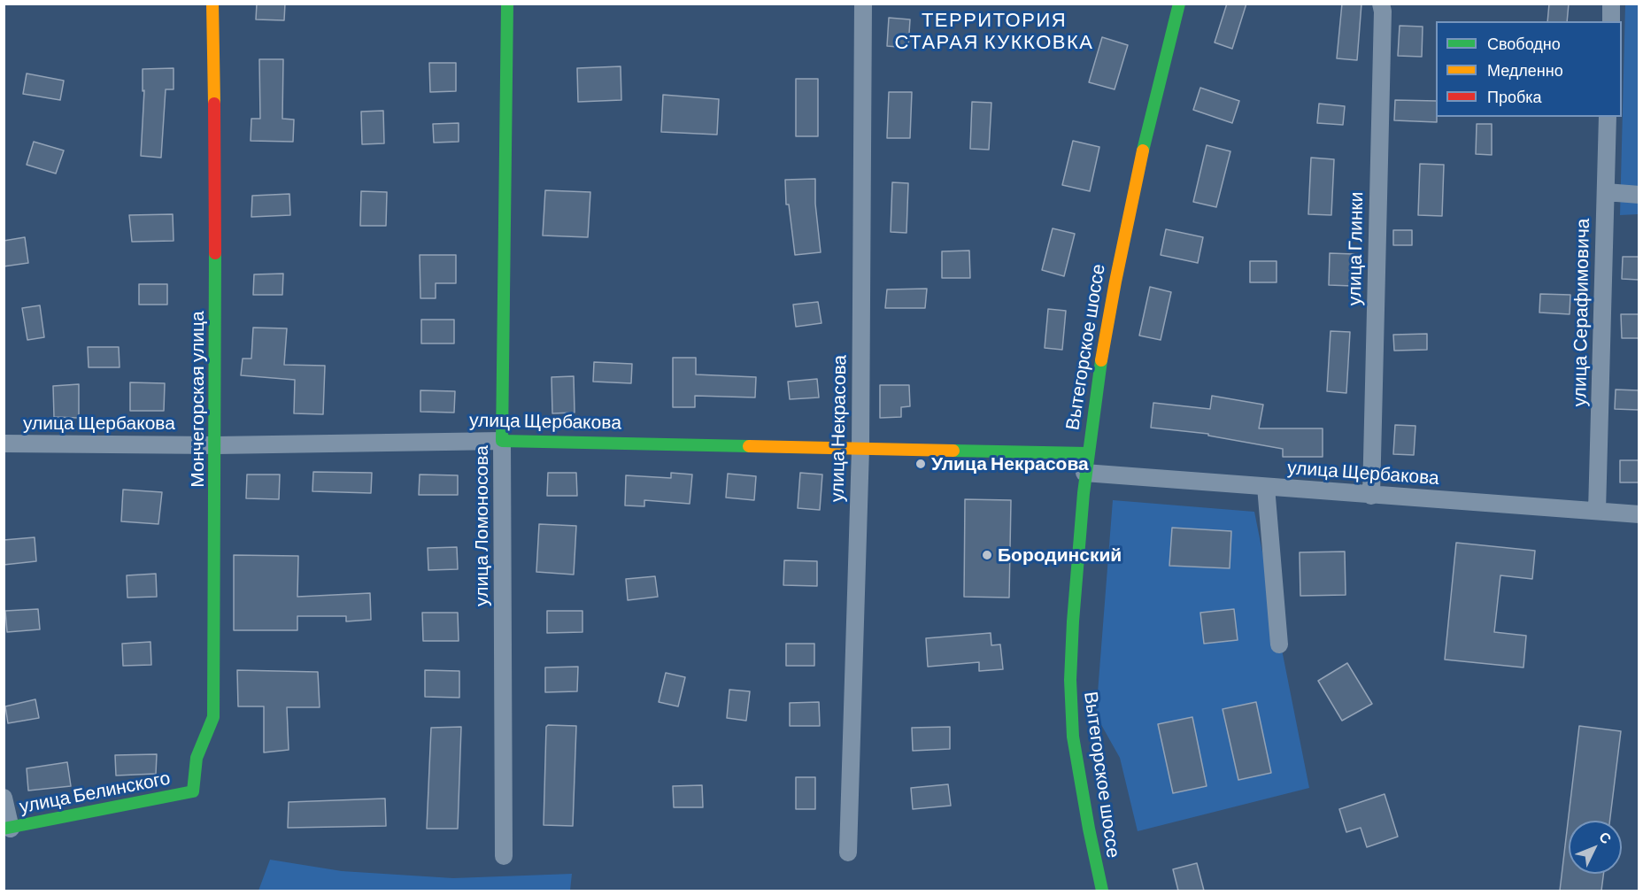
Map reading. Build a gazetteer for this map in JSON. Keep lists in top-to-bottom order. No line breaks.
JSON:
{"streets":{"street":["улица Глинки","улица Серафимовича","Вытегорское шоссе","Мончегорская улица","улица Щербакова","улица Некрасова","улица Ломоносова","улица Белинского"]},"crossings":[["улица Глинки","улица Щербакова"],["улица Серафимовича","улица Щербакова"],["Вытегорское шоссе","улица Щербакова"],["Мончегорская улица","улица Щербакова"],["Мончегорская улица","улица Белинского"],["улица Щербакова","улица Некрасова"],["улица Щербакова","улица Ломоносова"]],"districts":["ТЕРРИТОРИЯ СТАРАЯ КУККОВКА"],"places":["Улица Некрасова","Бородинский"],"legend":["Свободно","Медленно","Пробка"],"north":"top right"}
